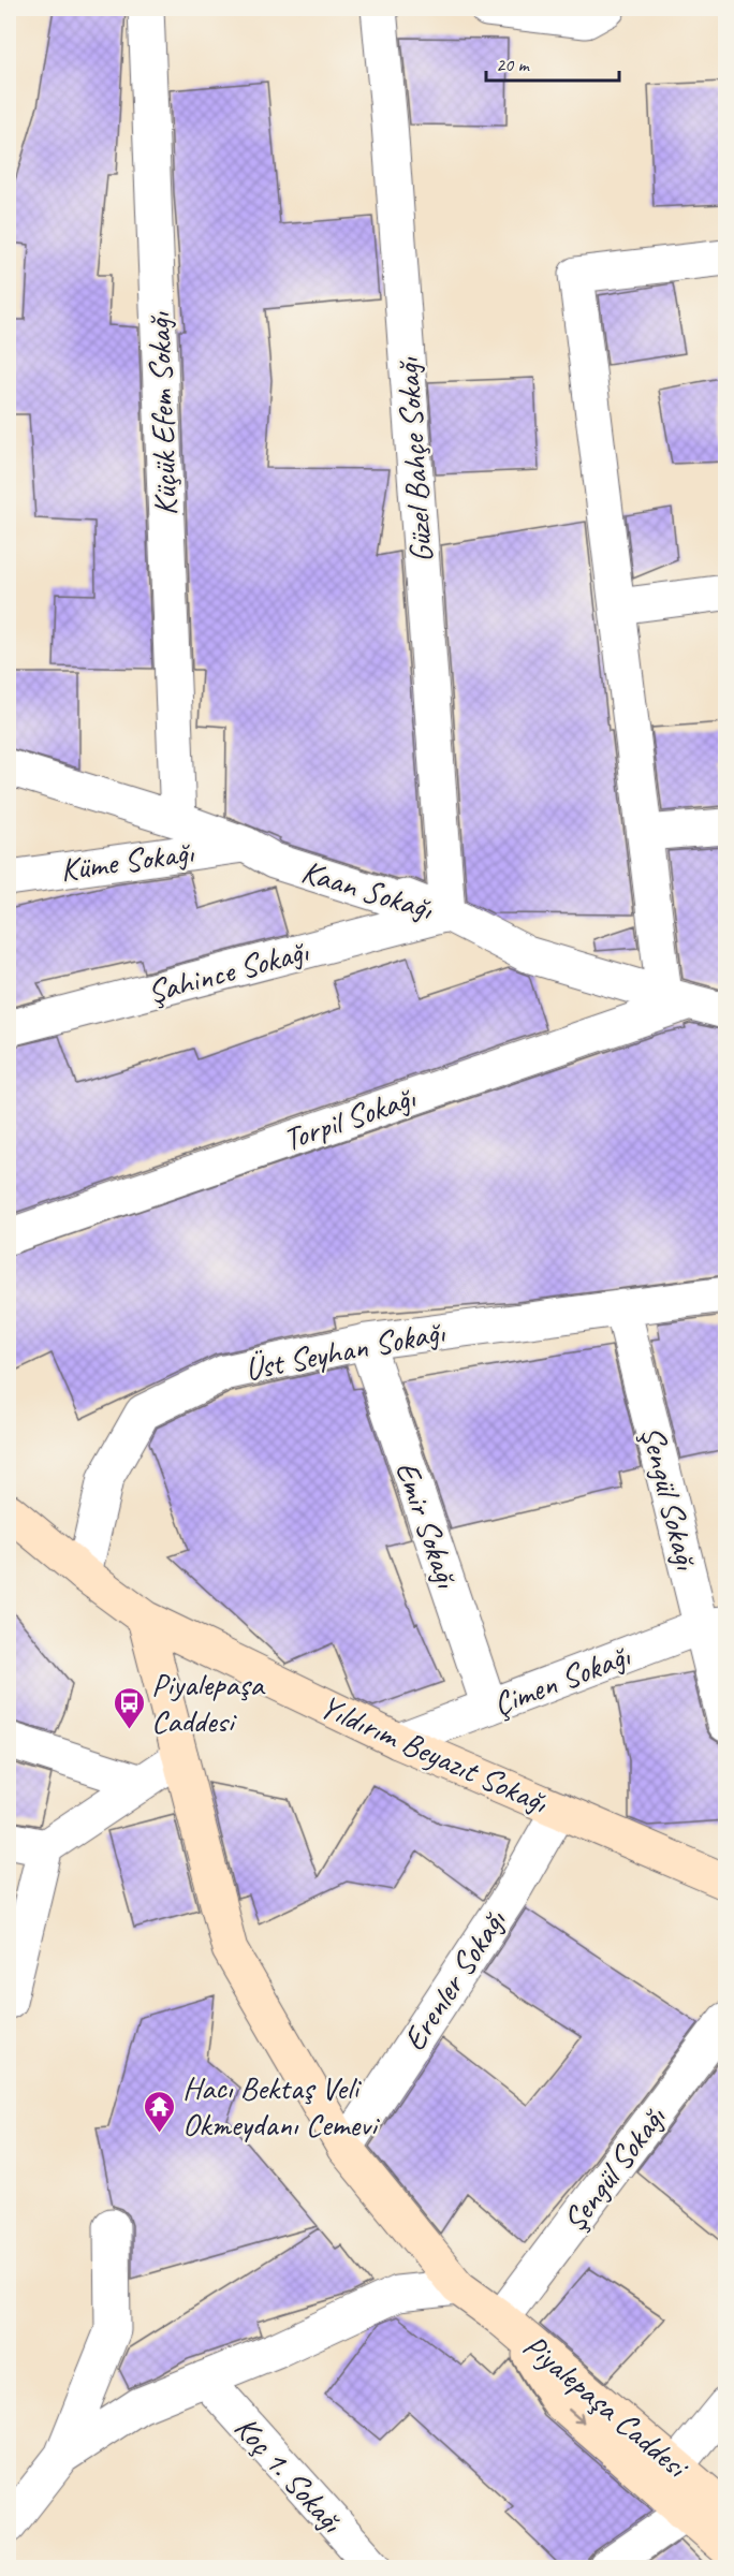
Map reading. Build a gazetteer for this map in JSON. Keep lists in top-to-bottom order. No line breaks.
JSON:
{"streets":{"street":["Küçük Efem Sokağı","Güzel Bahçe Sokağı","Küme Sokağı","Kaan Sokağı","Şahince Sokağı","Torpil Sokağı","Üst Seyhan Sokağı","Şengül Sokağı","Emir Sokağı","Çimen Sokağı","Yıldırım Beyazıt Sokağı","Erenler Sokağı","Piyalepaşa Caddesi","Koç 1. Sokağı"]},"crossings":[["Küçük Efem Sokağı","Kaan Sokağı"],["Güzel Bahçe Sokağı","Kaan Sokağı"],["Güzel Bahçe Sokağı","Şahince Sokağı"],["Küme Sokağı","Kaan Sokağı"],["Kaan Sokağı","Şahince Sokağı"],["Kaan Sokağı","Torpil Sokağı"],["Üst Seyhan Sokağı","Şengül Sokağı"],["Üst Seyhan Sokağı","Emir Sokağı"],["Şengül Sokağı","Çimen Sokağı"],["Şengül Sokağı","Piyalepaşa Caddesi"],["Emir Sokağı","Çimen Sokağı"],["Çimen Sokağı","Yıldırım Beyazıt Sokağı"],["Yıldırım Beyazıt Sokağı","Erenler Sokağı"],["Yıldırım Beyazıt Sokağı","Piyalepaşa Caddesi"],["Erenler Sokağı","Piyalepaşa Caddesi"]],"places":{"bus stop":["Piyalepaşa Caddesi"],"temple":["Hacı Bektaş Veli Okmeydanı Cemevi"]},"scale_bar":"20 m"}
